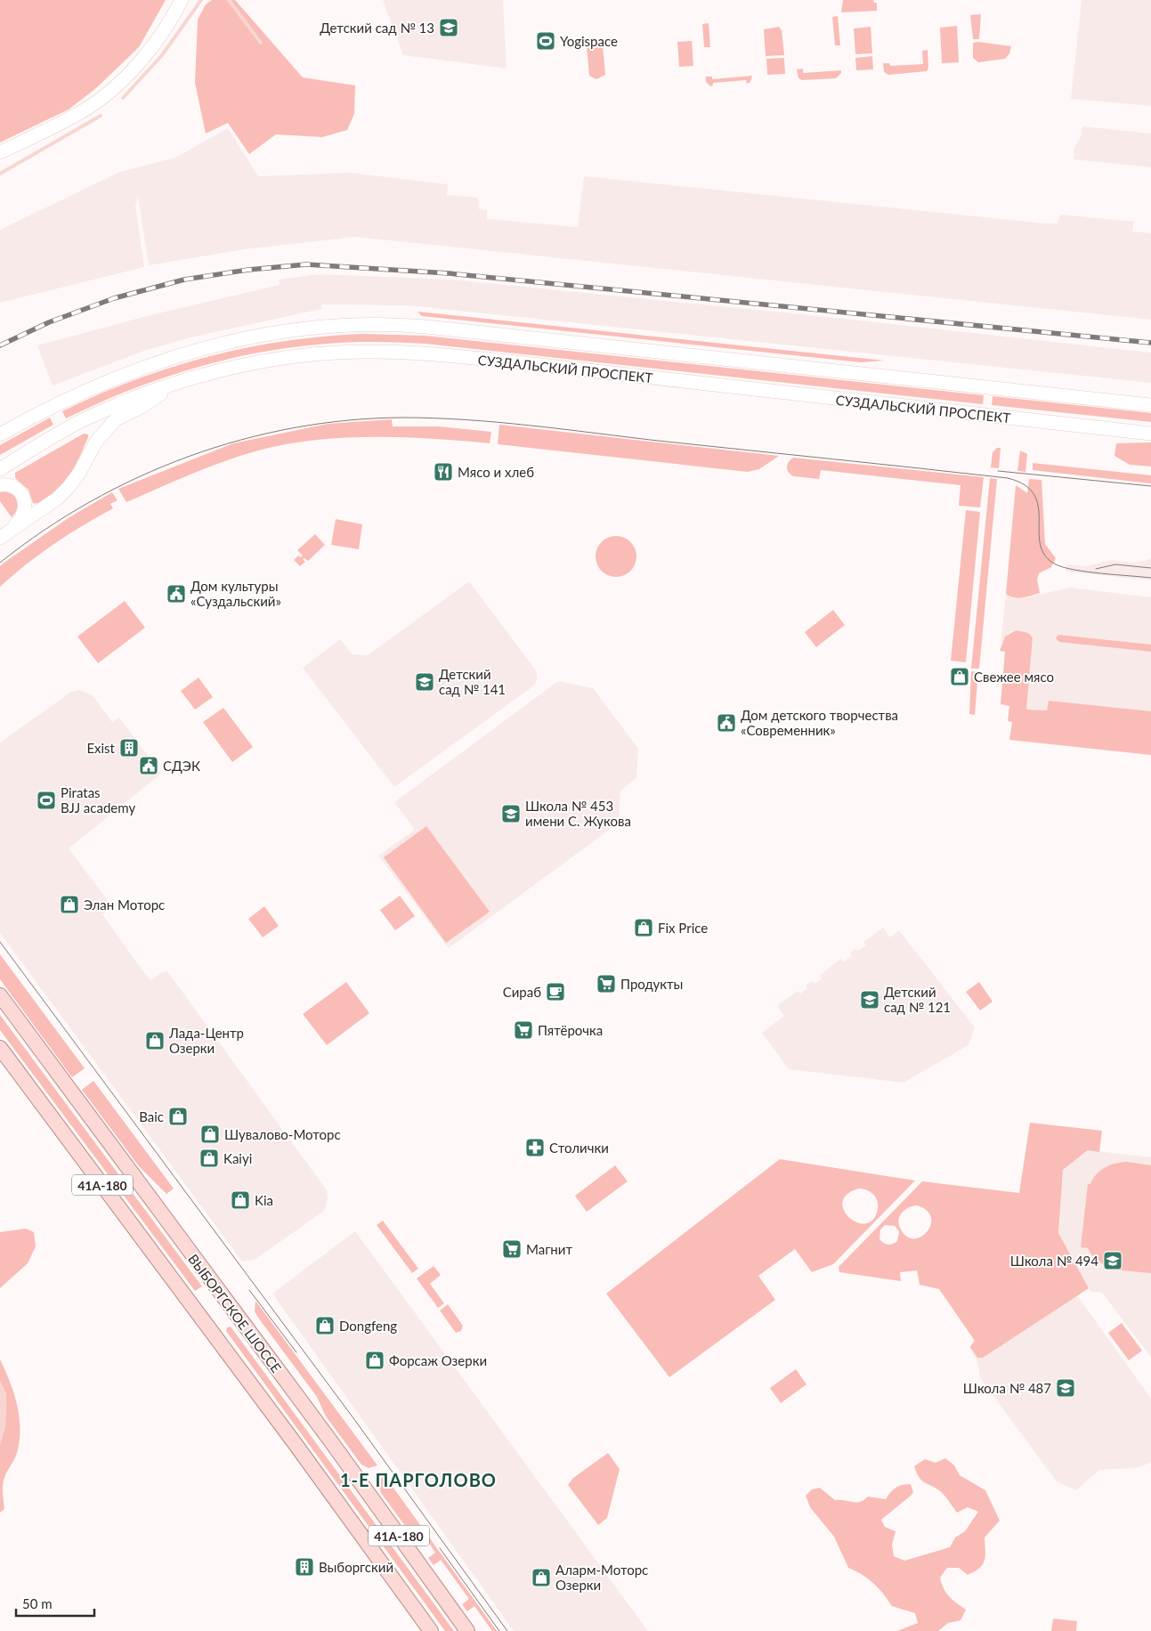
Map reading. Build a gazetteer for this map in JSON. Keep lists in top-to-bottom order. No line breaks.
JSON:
{"streets":{"main road":["СУЗДАЛЬСКИЙ ПРОСПЕКТ","41А-180","ВЫБОРГСКОЕ ШОССЕ"]},"districts":["1-Е ПАРГОЛОВО"],"places":{"school or university":["Детский сад № 13","Детский сад № 141","Школа № 453 имени С. Жукова","Детский сад № 121","Школа № 494","Школа № 487"],"sports":["Yogispace","Piratas BJJ academy"],"restaurant":["Мясо и хлеб"],"public building":["Дом культуры «Суздальский»","Дом детского творчества «Современник»","СДЭК"],"shop":["Свежее мясо","Элан Моторс","Fix Price","Лада-Центр Озерки","Baic","Шувалово-Моторс","Kaiyi","Kia","Dongfeng","Форсаж Озерки","Аларм-Моторс Озерки"],"building":["Exist","Выборгский"],"supermarket":["Продукты","Пятёрочка","Магнит"],"cafe":["Сираб"],"pharmacy":["Столички"]},"scale_bar":"50 m"}
